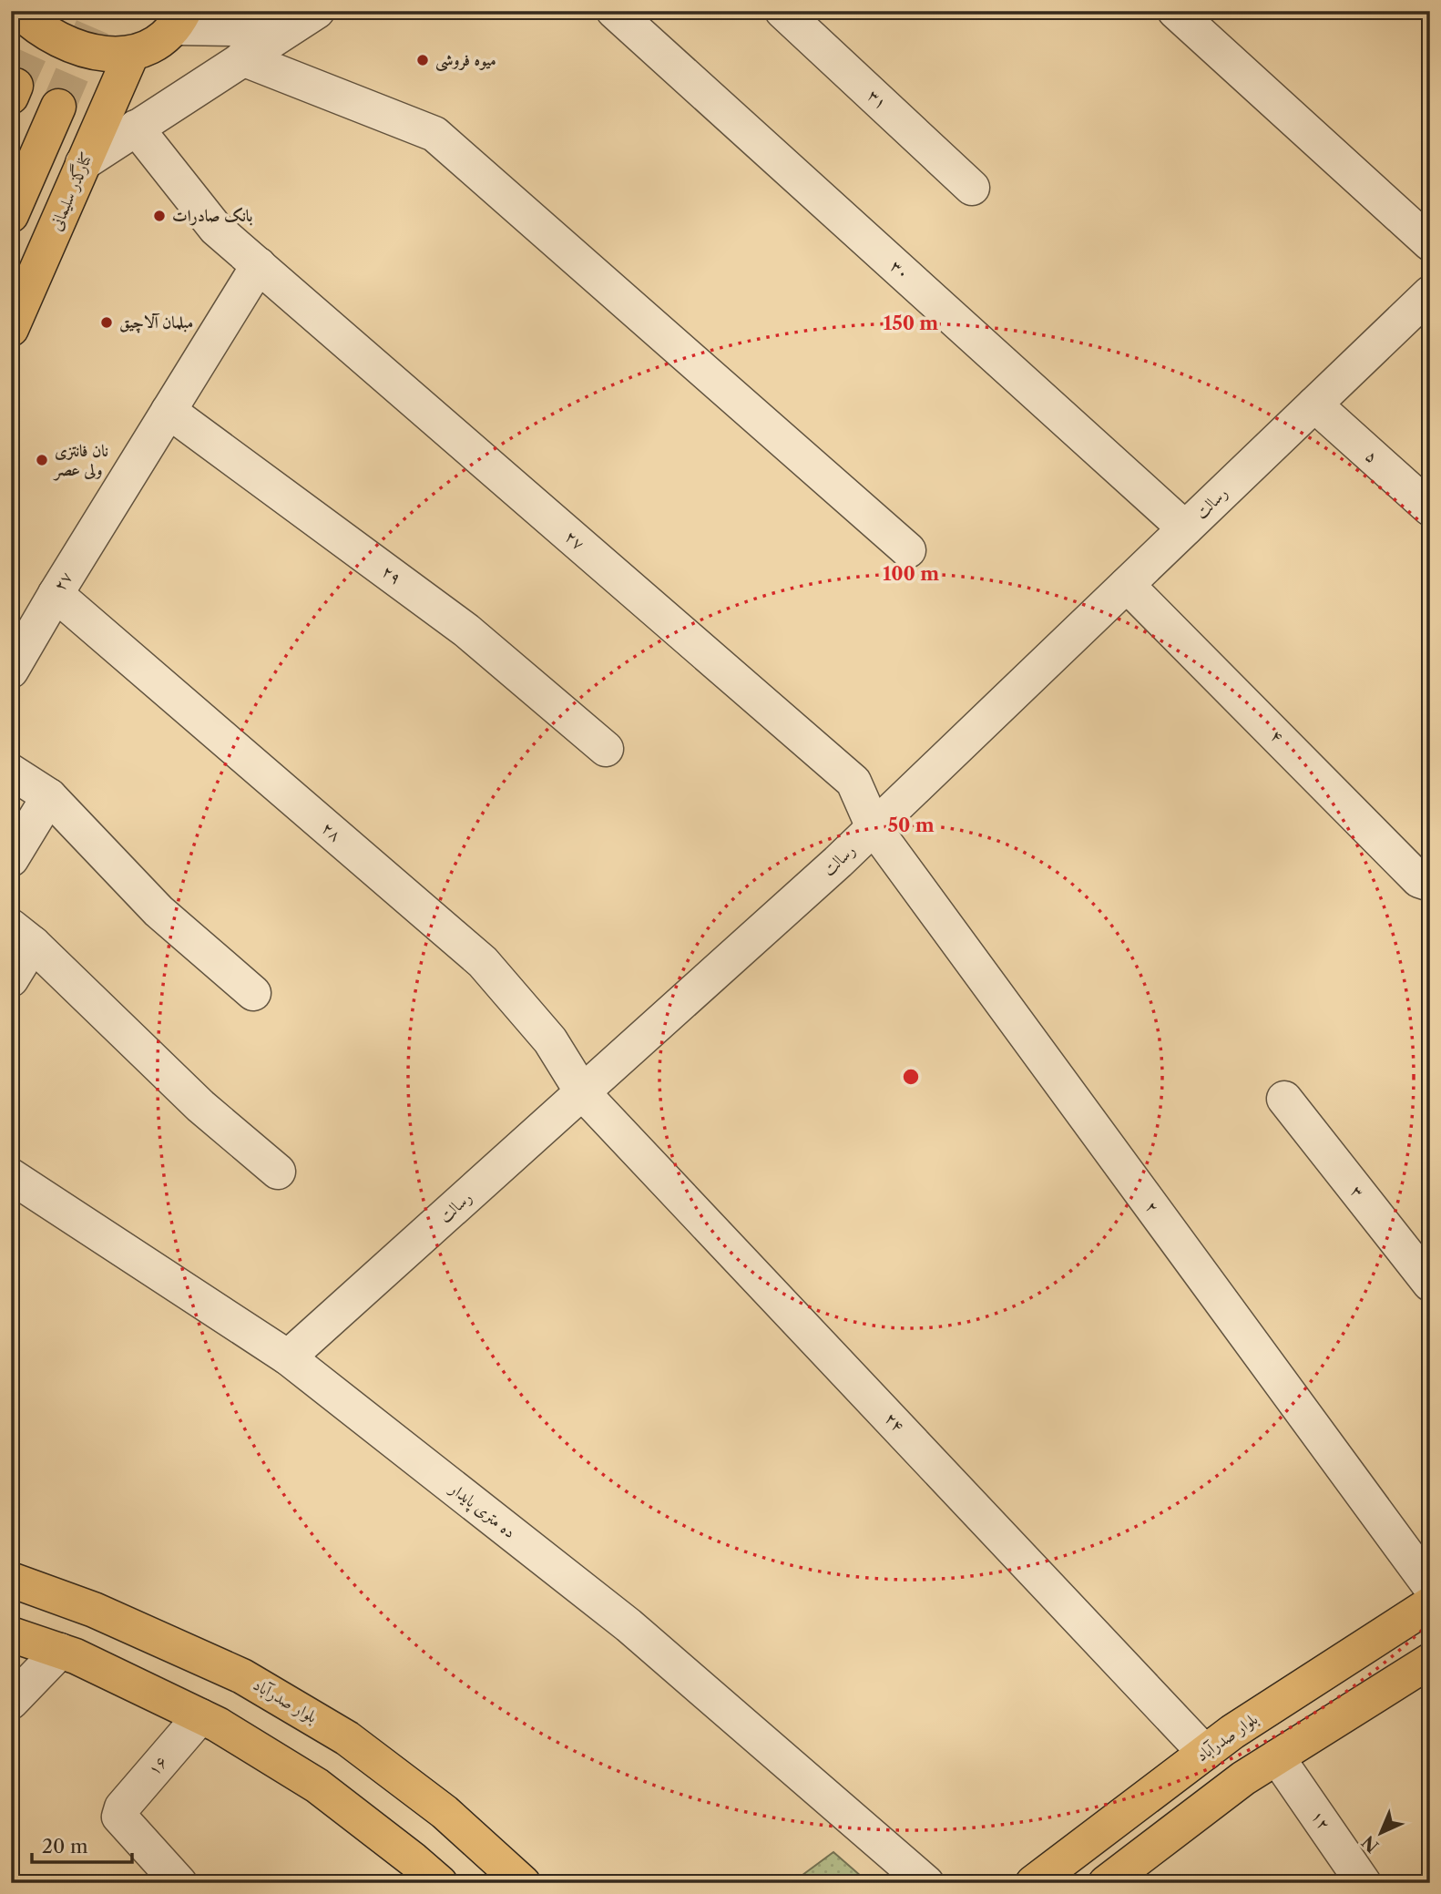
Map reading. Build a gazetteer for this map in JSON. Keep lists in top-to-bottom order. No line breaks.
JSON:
{"streets":{"main road":["کنارگذر سلیمانی","بلوار صدرآباد"],"street":["۳۱","۳۰","۵","رسالت","۲۷","۲۹","۴","۲۸","۳","۲","۲۴","ده متری پایدار","۱۶","۱۲"]},"crossings":[["۳۰","رسالت"],["۵","رسالت"],["رسالت","۲۷"],["رسالت","۴"],["رسالت","۲۸"],["رسالت","۲"],["رسالت","۲۴"],["رسالت","ده متری پایدار"],["۲۷","۲۹"],["۲۷","۲۸"],["۲۷","۲"],["۲۸","۲۴"],["۲۴","بلوار صدرآباد"]],"places":["میوه فروشی","بانک صادرات","مبلمان آلاچیق","نان فانتزی ولی عصر"],"scale_bar":"20 m","north":"bottom left","rings":["150 m","100 m","50 m"]}
